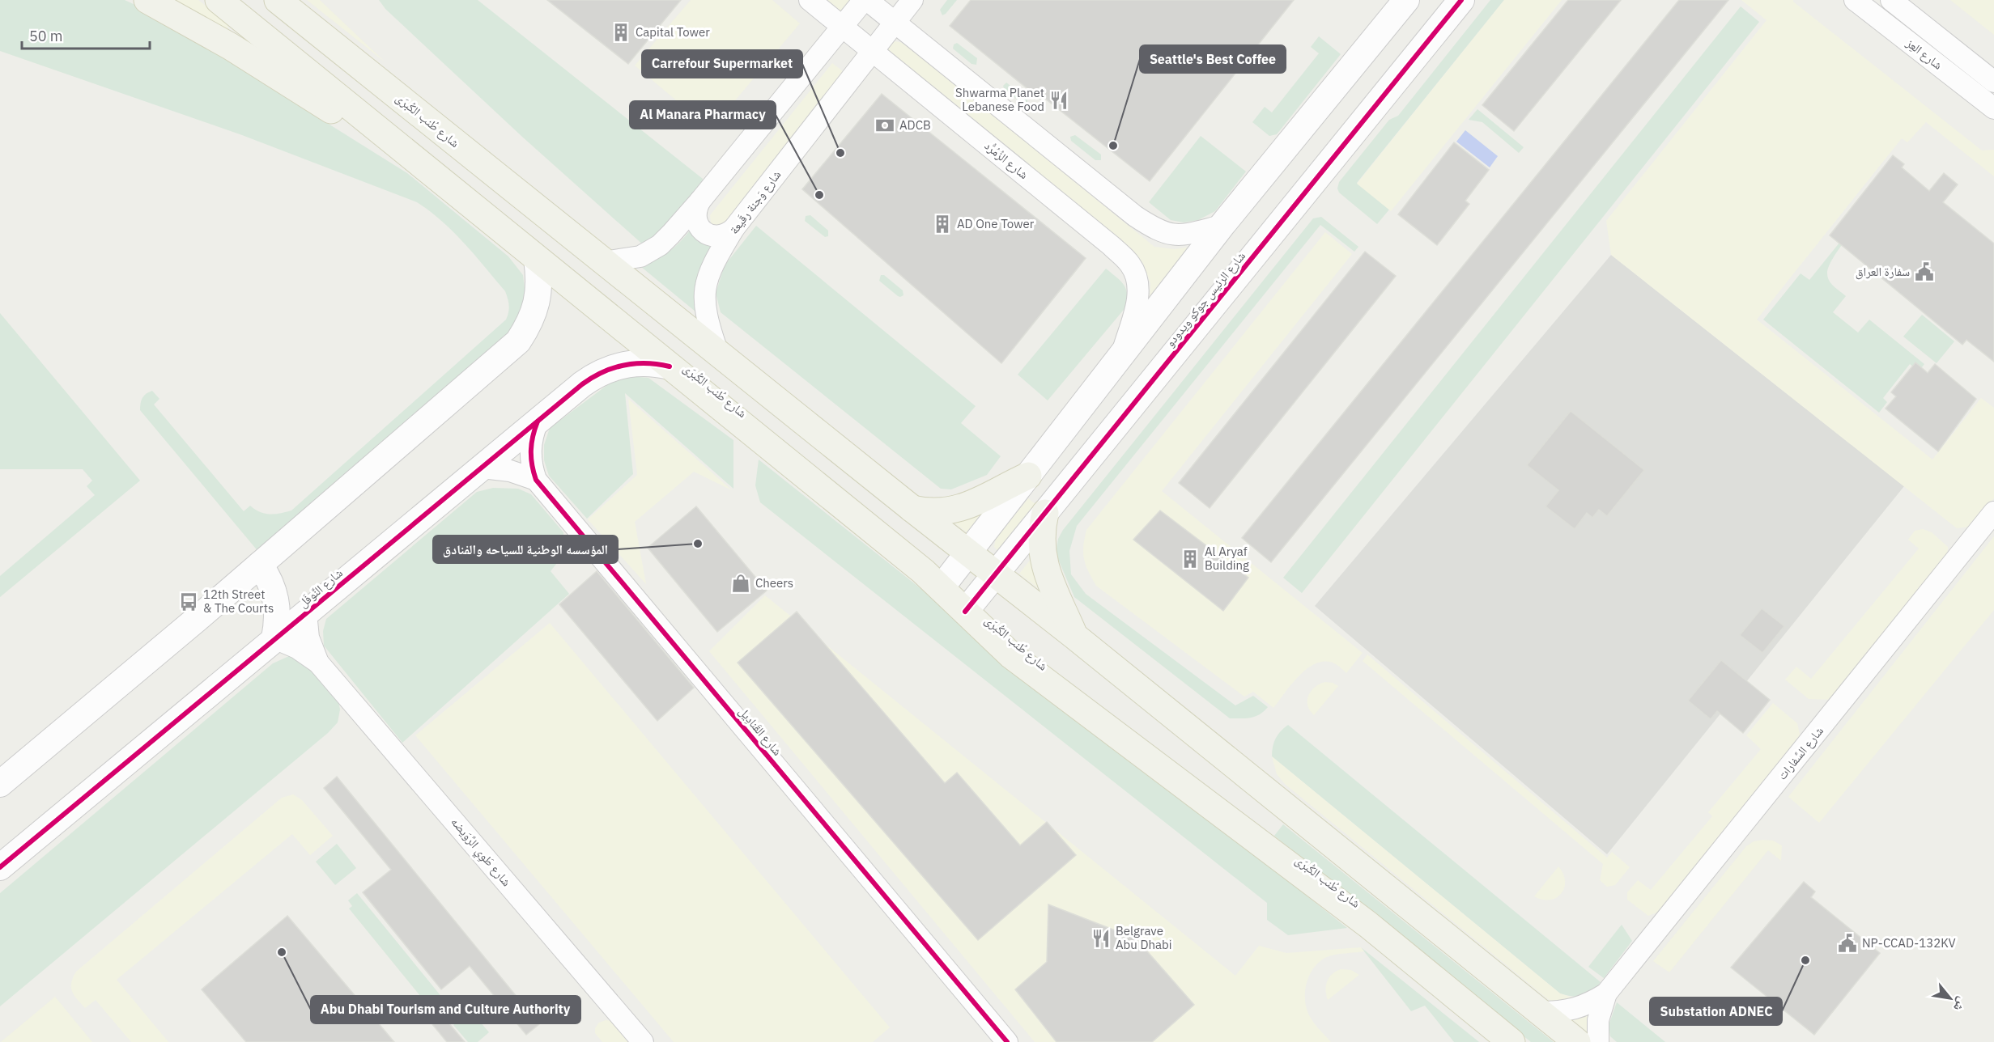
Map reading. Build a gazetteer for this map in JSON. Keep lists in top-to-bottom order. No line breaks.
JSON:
{"streets":{"main road":["شارع طُنب الكُبرَى"],"street":["شارع العِز","شارع الزُمُرُّد","شارع وَجنة رقَيعة","شارع الرئيس جوكو ويدودو","شارع النَّوفَل","شارع القَنادِيل","شارع السَّفارات","شارع طَوِي الرِّوَيضه"]},"crossings":[["شارع طُنب الكُبرَى","شارع وَجنة رقَيعة"],["شارع طُنب الكُبرَى","شارع الرئيس جوكو ويدودو"],["شارع طُنب الكُبرَى","شارع النَّوفَل"],["شارع طُنب الكُبرَى","شارع السَّفارات"],["شارع الزُمُرُّد","شارع وَجنة رقَيعة"],["شارع النَّوفَل","شارع القَنادِيل"],["شارع النَّوفَل","شارع طَوِي الرِّوَيضه"]],"places":{"building":["Capital Tower","AD One Tower","Al Aryaf Building"],"restaurant":["Shwarma Planet Lebanese Food","Belgrave Abu Dhabi"],"bank":["ADCB"],"other":["Seattle's Best Coffee","Carrefour Supermarket","Al Manara Pharmacy","المؤسسه الوطنية للسياحه والفنادق","Abu Dhabi Tourism and Culture Authority","Substation ADNEC"],"public building":["سفارة العراق","NP-CCAD-132KV"],"shop":["Cheers"],"bus stop":["12th Street & The Courts"]},"scale_bar":"50 m","north":"bottom right"}
